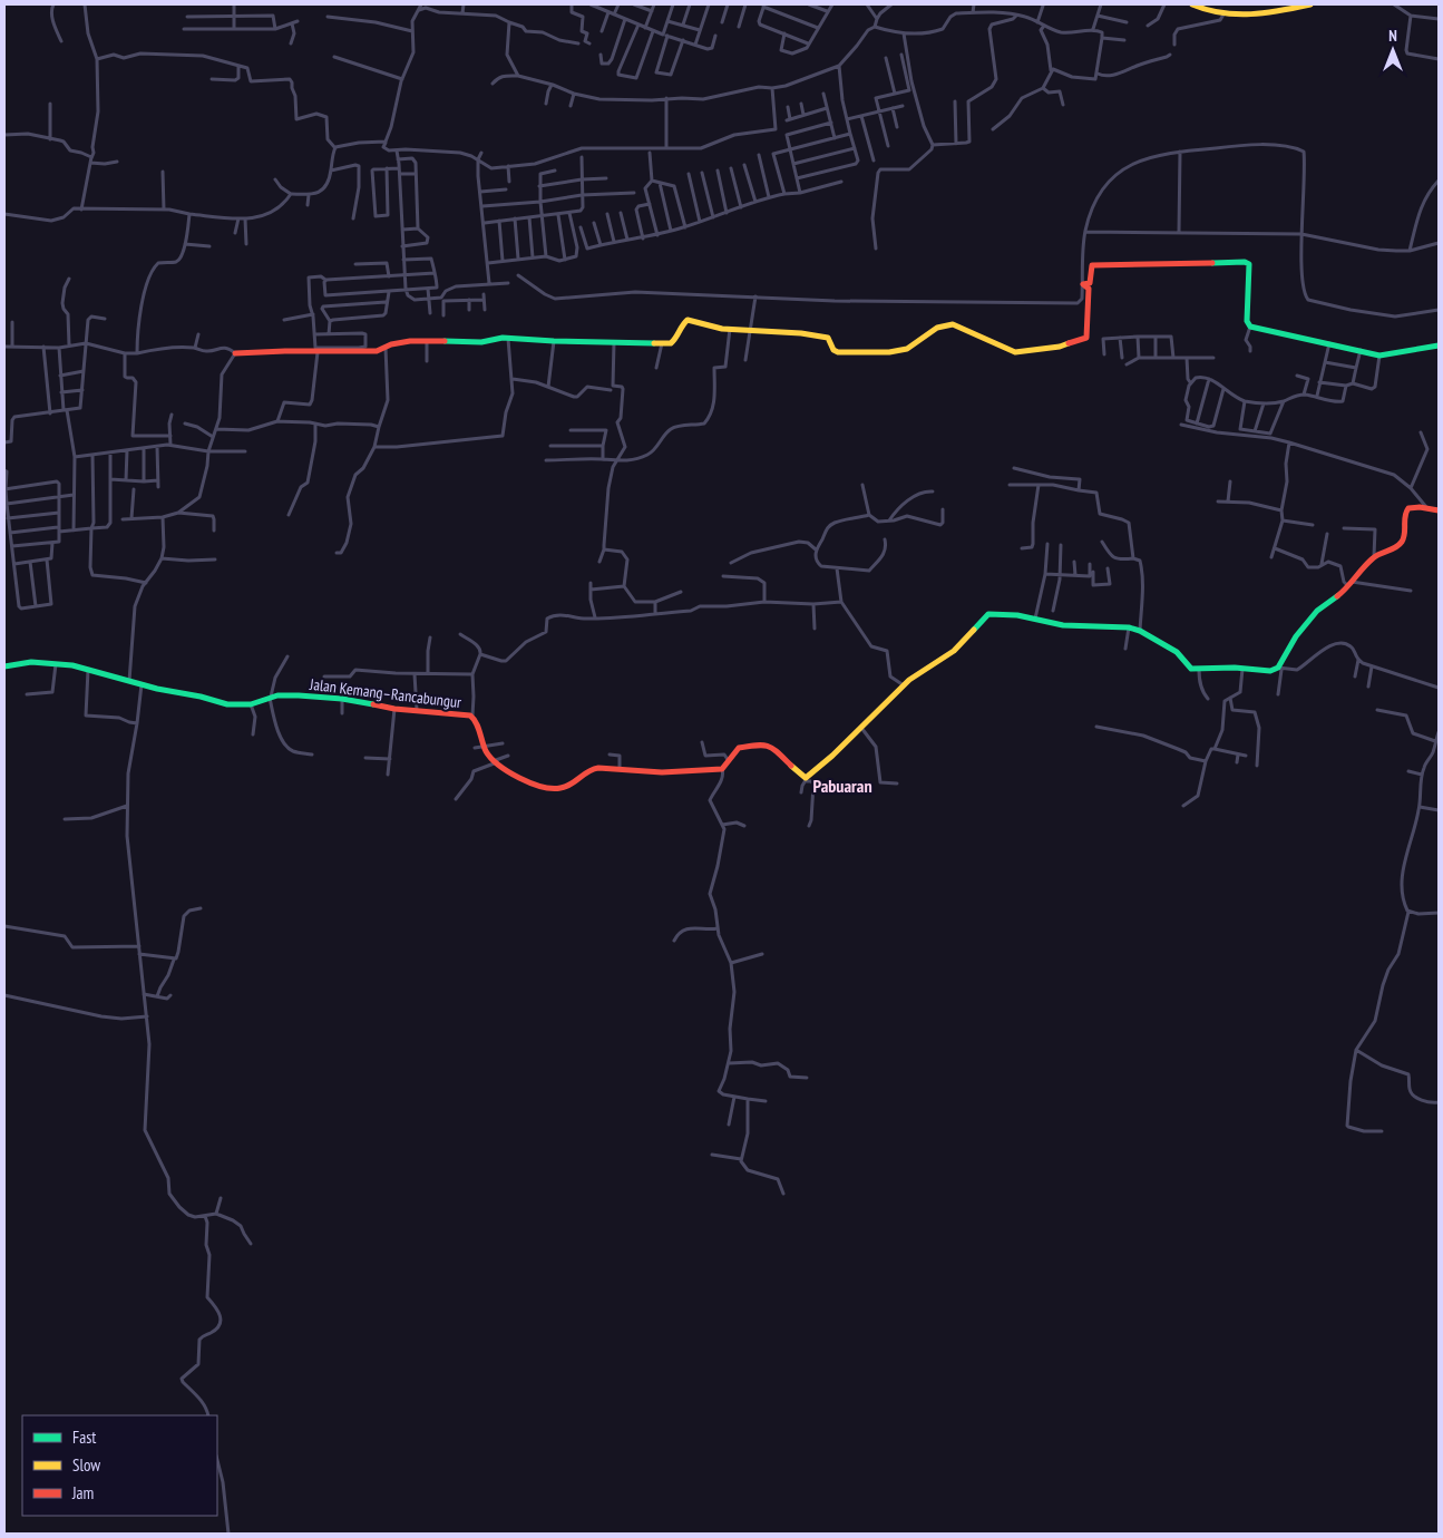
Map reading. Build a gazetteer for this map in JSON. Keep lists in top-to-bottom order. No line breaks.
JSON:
{"streets":{"street":["Jalan Kemang–Rancabungur"]},"districts":["Pabuaran"],"legend":["Fast","Slow","Jam"],"north":"top"}
